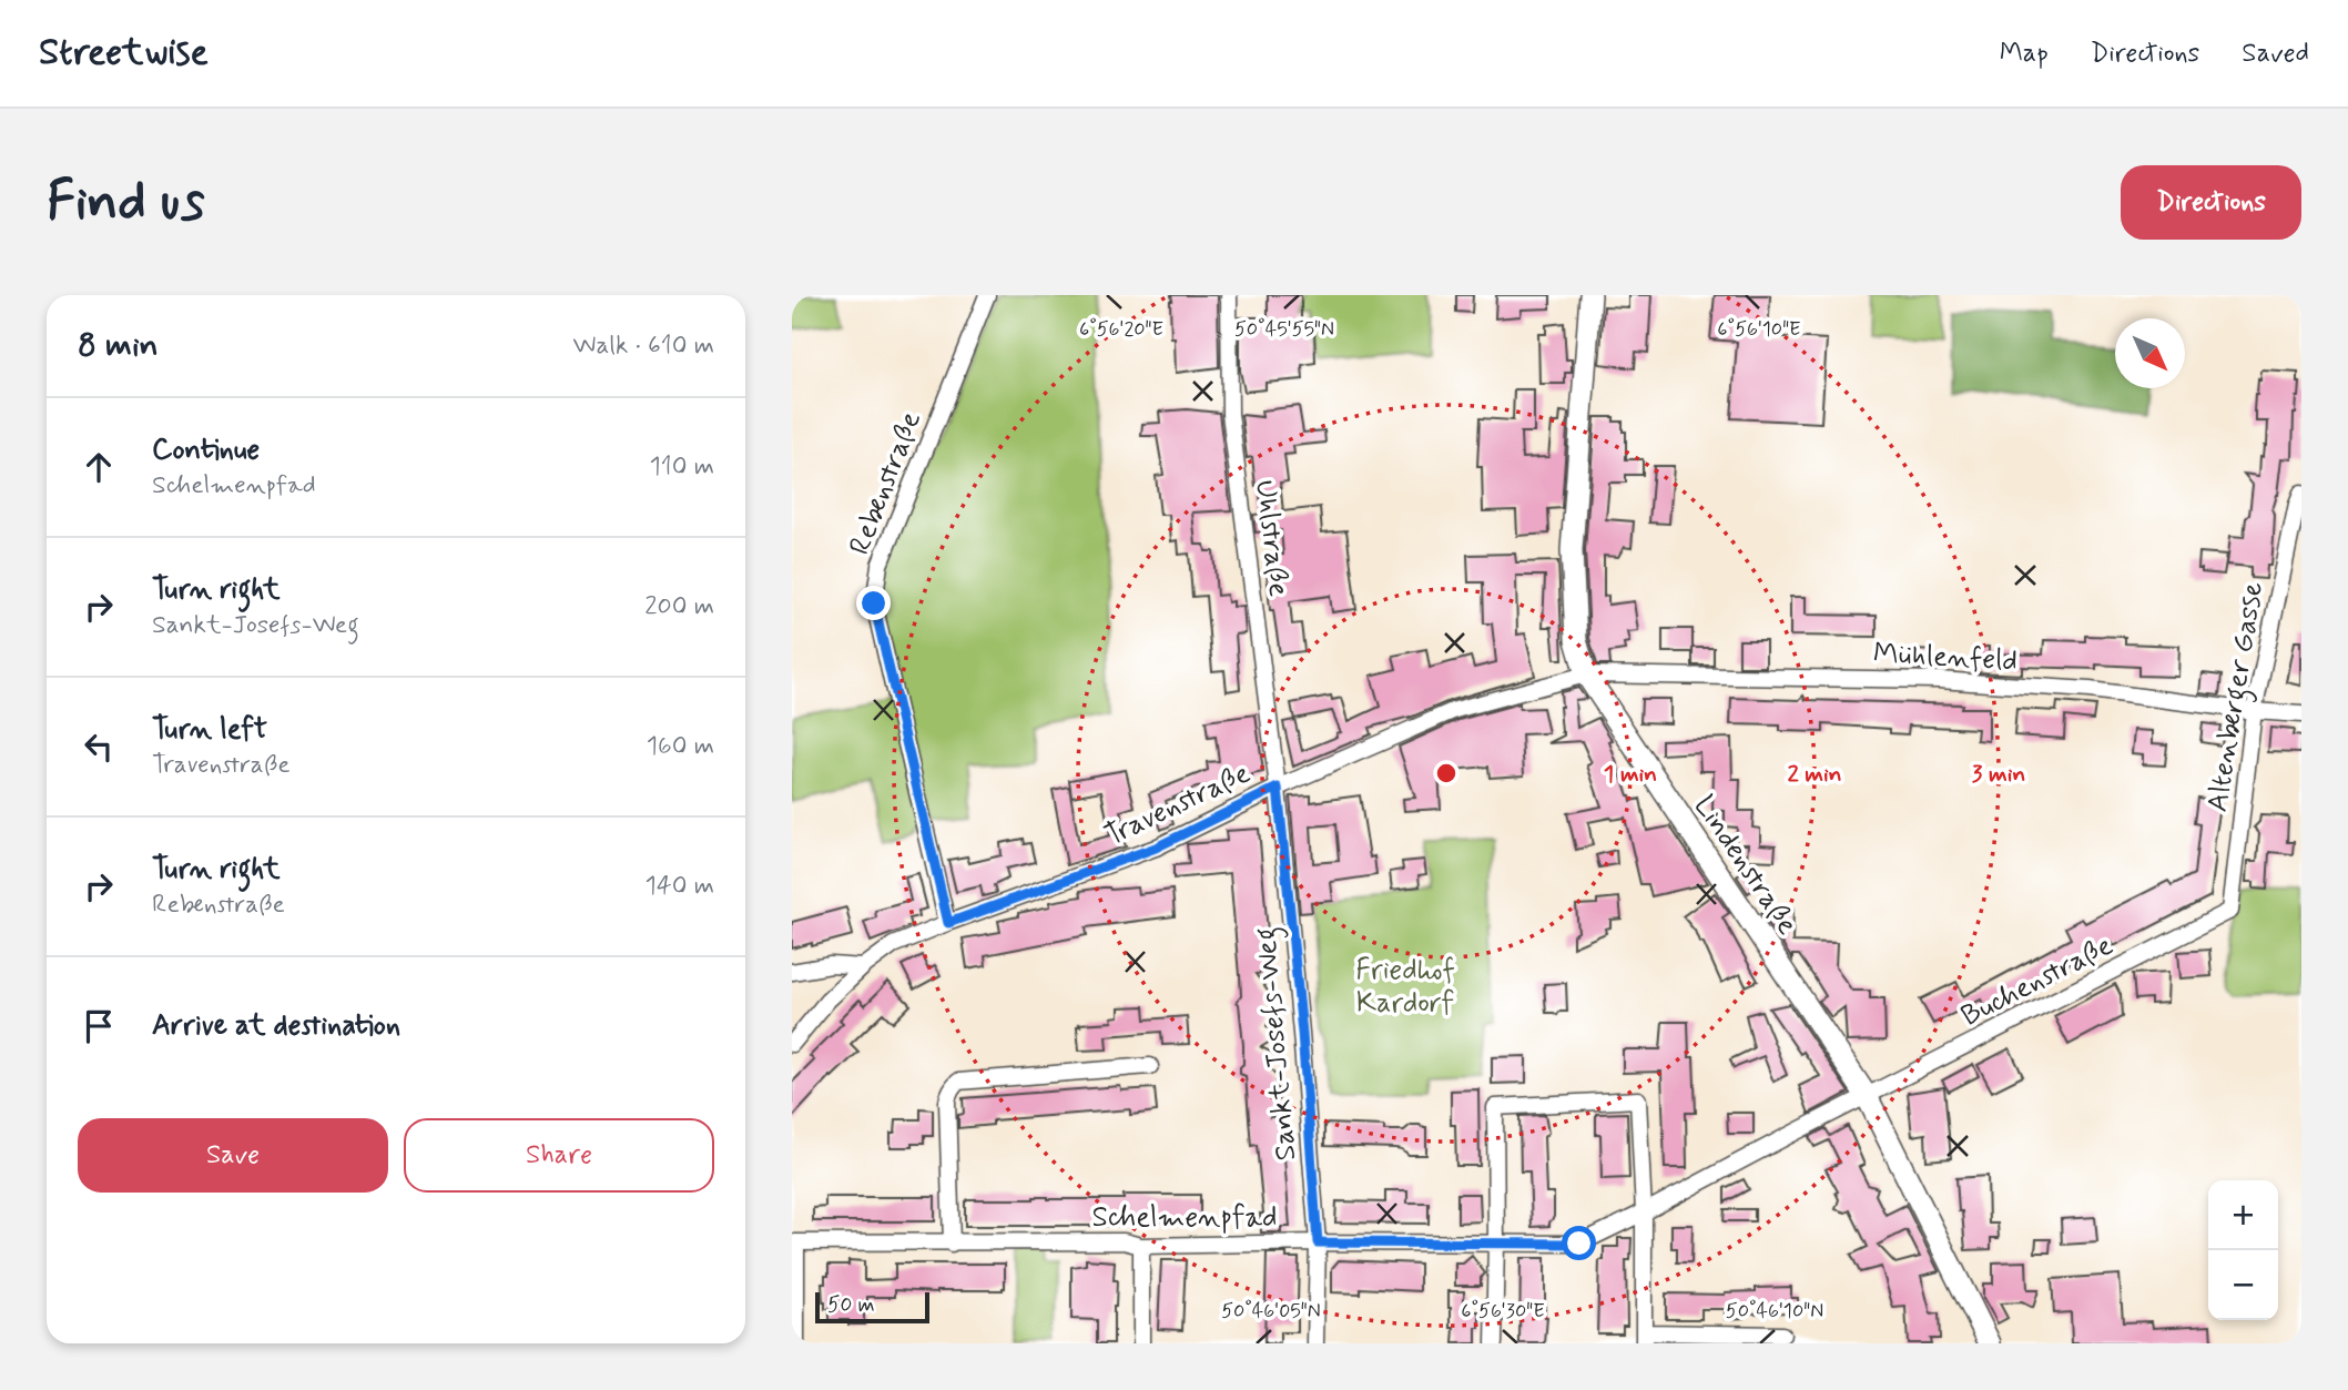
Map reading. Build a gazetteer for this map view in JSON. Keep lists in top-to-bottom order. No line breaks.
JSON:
{"streets":{"street":["Rebenstraße","Uhlstraße","Mühlenfeld","Altenberger Gasse","Travenstraße","Lindenstraße","Buchenstraße","Sankt-Josefs-Weg","Schelmenpfad"]},"crossings":[["Rebenstraße","Travenstraße"],["Uhlstraße","Travenstraße"],["Uhlstraße","Sankt-Josefs-Weg"],["Mühlenfeld","Altenberger Gasse"],["Mühlenfeld","Travenstraße"],["Mühlenfeld","Lindenstraße"],["Altenberger Gasse","Buchenstraße"],["Travenstraße","Lindenstraße"],["Travenstraße","Sankt-Josefs-Weg"],["Lindenstraße","Buchenstraße"],["Lindenstraße","Schelmenpfad"],["Buchenstraße","Schelmenpfad"],["Sankt-Josefs-Weg","Schelmenpfad"]],"parks":["Friedhof Kardorf"],"scale_bar":"50 m","north":"bottom right","page":{"header":"Streetwise","nav":["Map","Directions","Saved"],"buttons":["Directions",["Save","Share"]],"title":"Find us","heading":["8 min","Walk · 610 m"],"list":[["Continue","Schelmenpfad","110 m"],["Turn right","Sankt-Josefs-Weg","200 m"],["Turn left","Travenstraße","160 m"],["Turn right","Rebenstraße","140 m"],"Arrive at destination"],"map_buttons":["+","−"],"scale":"50 m"},"coordinates":["6°56'20\"E","50°45'55\"N","6°56'10\"E","50°46'05\"N","50°46'10\"N","6°56'30\"E"],"rings":["1 min","2 min","3 min"]}
